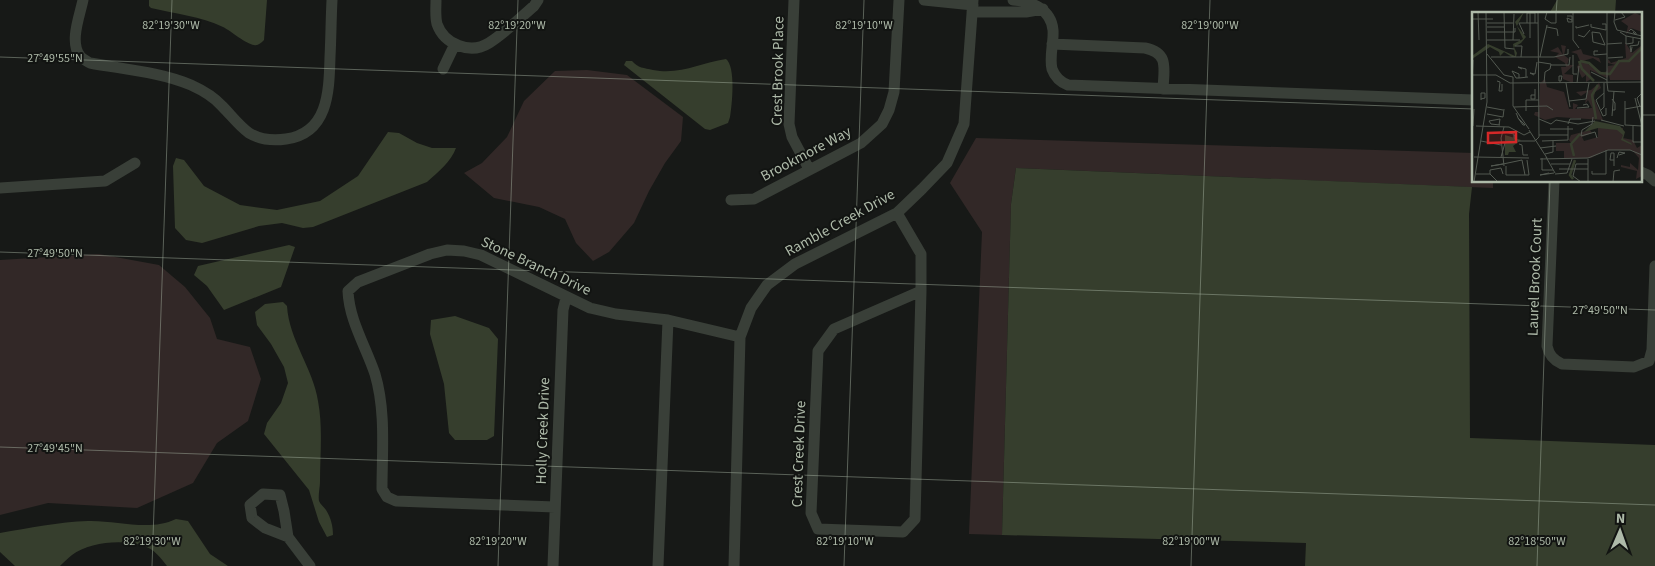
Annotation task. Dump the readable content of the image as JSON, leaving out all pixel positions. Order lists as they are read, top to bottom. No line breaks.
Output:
{"streets":{"street":["Crest Brook Place","Brookmore Way","Ramble Creek Drive","Stone Branch Drive","Laurel Brook Court","Holly Creek Drive","Crest Creek Drive"]},"crossings":[["Crest Brook Place","Brookmore Way"],["Ramble Creek Drive","Stone Branch Drive"],["Ramble Creek Drive","Crest Creek Drive"],["Stone Branch Drive","Holly Creek Drive"]],"north":"top","coordinates":["82°19'30\"W","82°19'20\"W","82°19'10\"W","82°19'00\"W","27°49'55\"N","27°49'50\"N","27°49'45\"N","82°18'50\"W"]}
